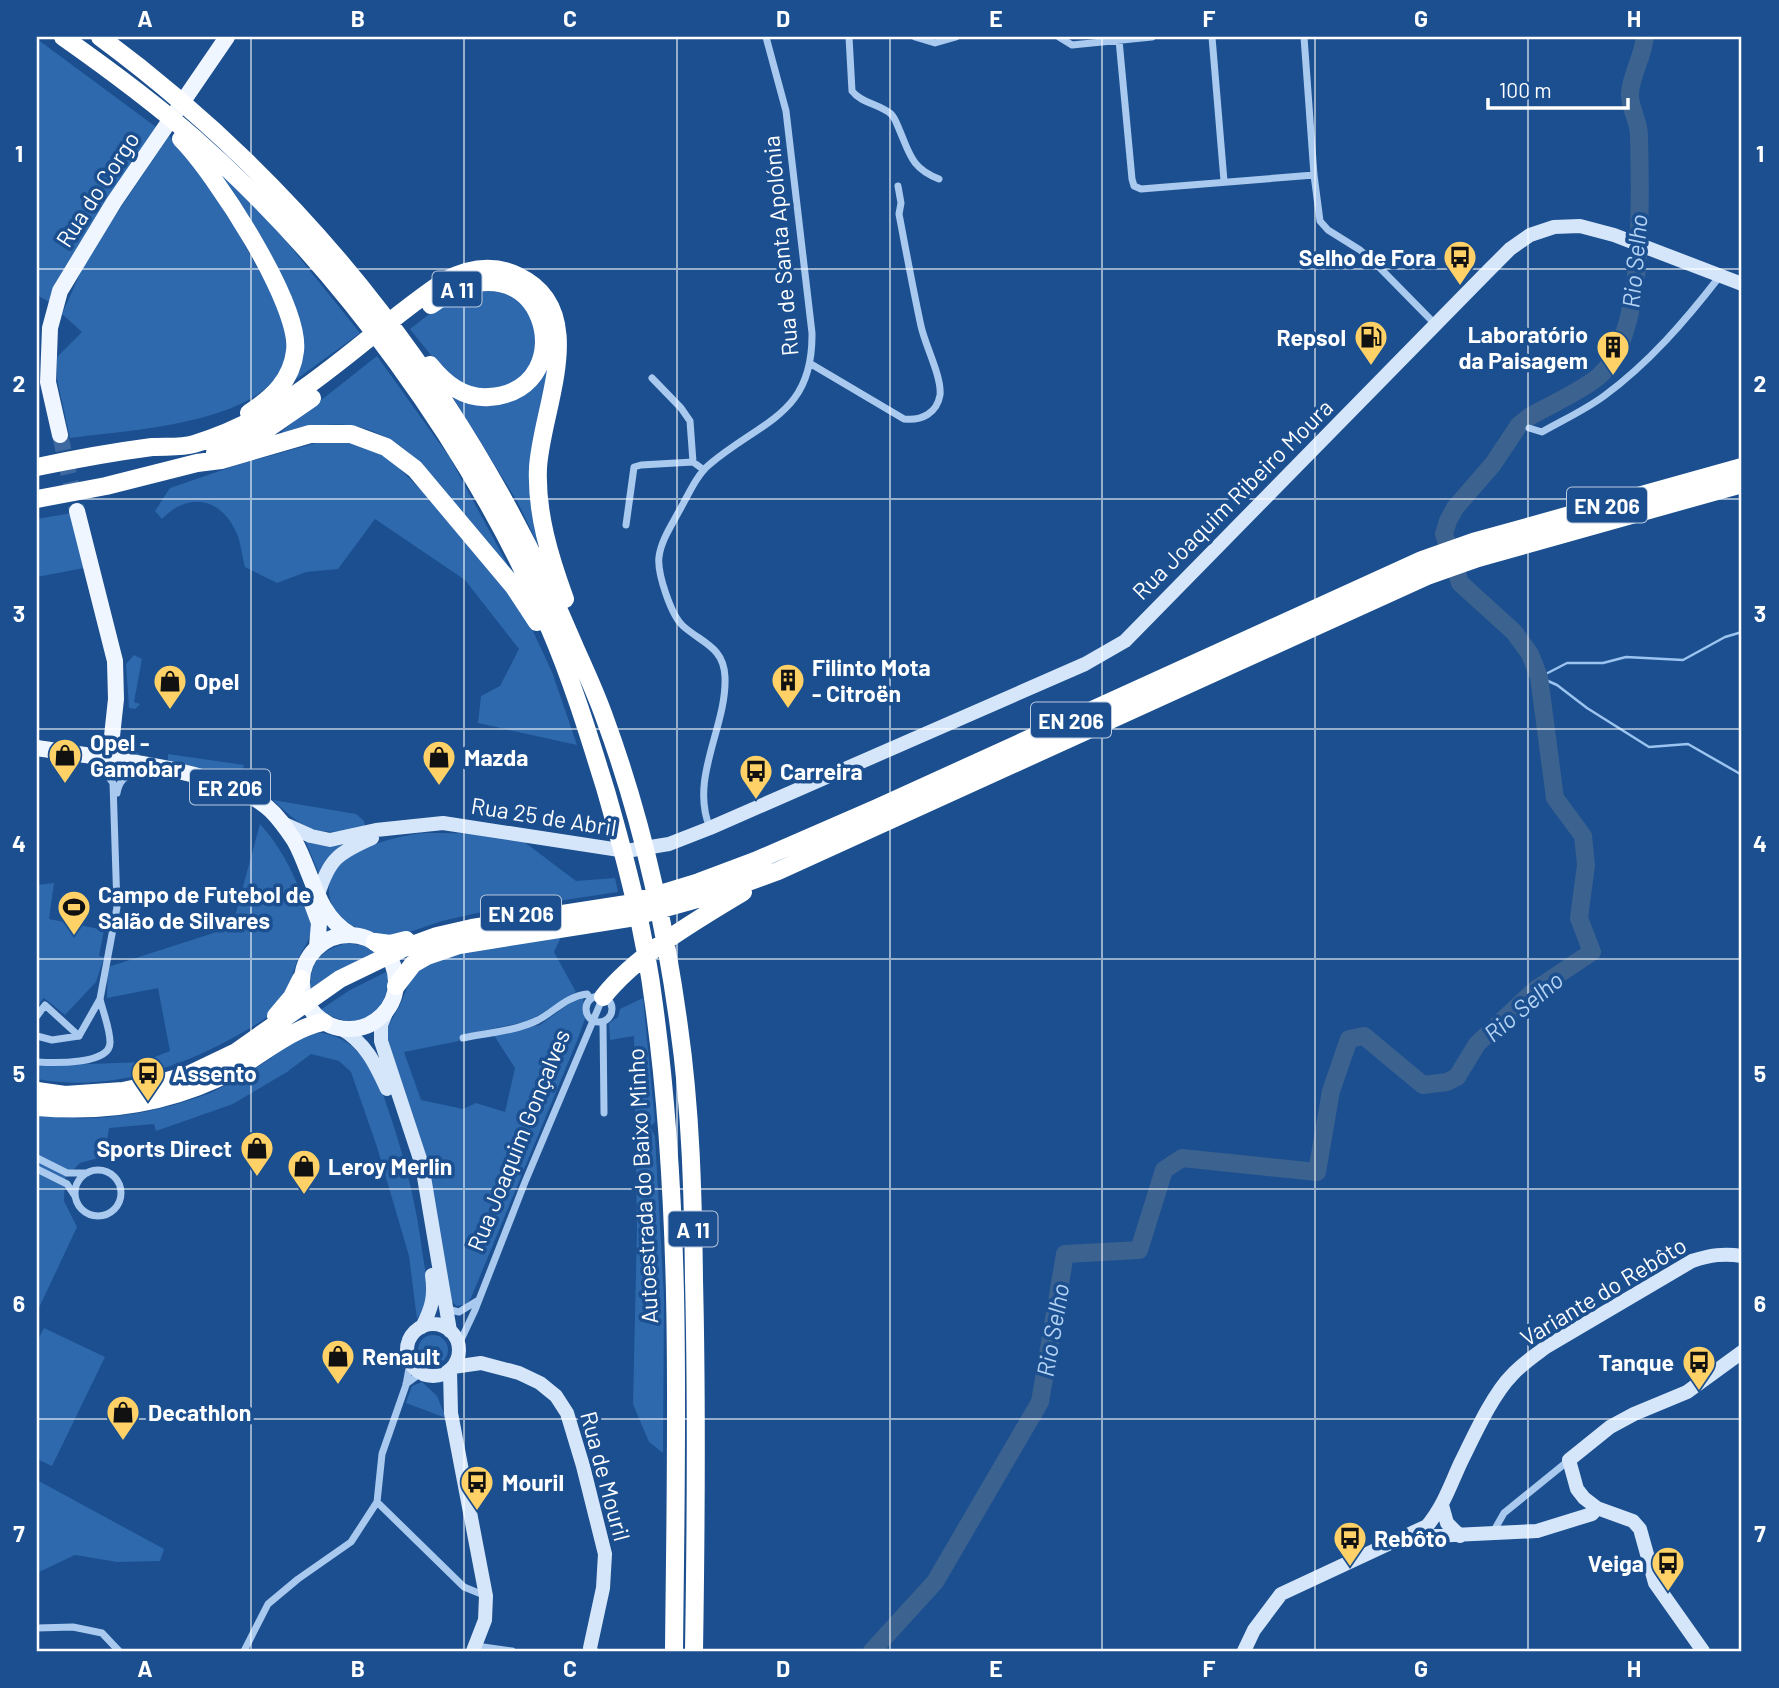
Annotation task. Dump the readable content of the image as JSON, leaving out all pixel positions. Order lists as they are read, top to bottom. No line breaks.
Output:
{"streets":{"highway":["A 11","EN 206","Autoestrada do Baixo Minho"],"main road":["Rua do Corgo","Rua Joaquim Ribeiro Moura","ER 206","Rua 25 de Abril","Variante do Rebôto","Rua de Mouril"],"street":["Rua de Santa Apolónia","Rua Joaquim Gonçalves"]},"crossings":[["Rua de Santa Apolónia","Rua Joaquim Ribeiro Moura"],["Rua de Santa Apolónia","Rua 25 de Abril"],["A 11","Autoestrada do Baixo Minho"],["Rua Joaquim Ribeiro Moura","Rua 25 de Abril"],["EN 206","Rua 25 de Abril"],["Rua Joaquim Gonçalves","Rua de Mouril"]],"water":["Rio Selho"],"places":{"bus stop":["Selho de Fora","Carreira","Assento","Tanque","Mouril","Rebôto","Veiga"],"fuel station":["Repsol"],"building":["Laboratório da Paisagem","Filinto Mota - Citroën"],"shop":["Opel","Opel - Gamobar","Mazda","Sports Direct","Leroy Merlin","Renault","Decathlon"],"sports":["Campo de Futebol de Salão de Silvares"]},"scale_bar":"100 m","grid":{"columns":["A","B","C","D","E","F","G","H"],"rows":["1","2","3","4","5","6","7"]}}
